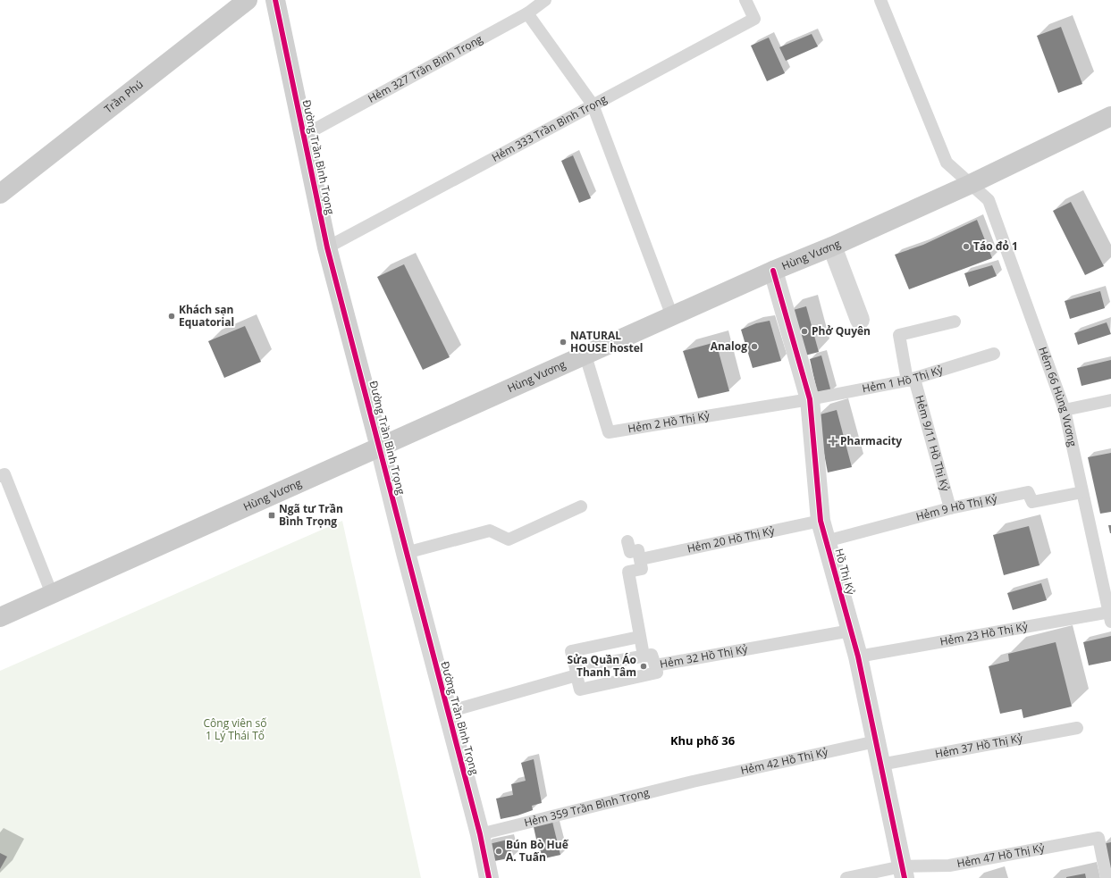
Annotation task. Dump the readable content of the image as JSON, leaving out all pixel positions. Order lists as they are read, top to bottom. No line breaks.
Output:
{"streets":{"main road":["Trần Phú","Hùng Vương"],"street":["Đường Trần Bình Trọng","Hồ Thị Kỷ"],"lane":["Hẻm 327 Trần Bình Trọng","Hẻm 333 Trần Bình Trọng","Hẻm 1 Hồ Thị Kỷ","Hẻm 66 Hùng Vương","Hẻm 2 Hồ Thị Kỷ","Hẻm 9/11 Hồ Thị Kỷ","Hẻm 9 Hồ Thị Kỷ","Hẻm 20 Hồ Thị Kỷ","Hẻm 23 Hồ Thị Kỷ","Hẻm 32 Hồ Thị Kỷ","Hẻm 37 Hồ Thị Kỷ","Hẻm 42 Hồ Thị Kỷ","Hẻm 359 Trần Bình Trọng","Hẻm 47 Hồ Thị Kỷ"]},"crossings":[["Hẻm 327 Trần Bình Trọng","Đường Trần Bình Trọng"],["Hẻm 333 Trần Bình Trọng","Đường Trần Bình Trọng"],["Đường Trần Bình Trọng","Hùng Vương"],["Đường Trần Bình Trọng","Hẻm 359 Trần Bình Trọng"],["Hùng Vương","Hẻm 66 Hùng Vương"],["Hùng Vương","Hẻm 2 Hồ Thị Kỷ"],["Hùng Vương","Hồ Thị Kỷ"],["Hẻm 1 Hồ Thị Kỷ","Hẻm 2 Hồ Thị Kỷ"],["Hẻm 1 Hồ Thị Kỷ","Hẻm 9/11 Hồ Thị Kỷ"],["Hẻm 1 Hồ Thị Kỷ","Hồ Thị Kỷ"],["Hẻm 66 Hùng Vương","Hẻm 9 Hồ Thị Kỷ"],["Hẻm 66 Hùng Vương","Hẻm 23 Hồ Thị Kỷ"],["Hẻm 2 Hồ Thị Kỷ","Hồ Thị Kỷ"],["Hẻm 9/11 Hồ Thị Kỷ","Hẻm 9 Hồ Thị Kỷ"],["Hẻm 9 Hồ Thị Kỷ","Hồ Thị Kỷ"],["Hẻm 20 Hồ Thị Kỷ","Hồ Thị Kỷ"],["Hồ Thị Kỷ","Hẻm 23 Hồ Thị Kỷ"],["Hồ Thị Kỷ","Hẻm 32 Hồ Thị Kỷ"],["Hồ Thị Kỷ","Hẻm 37 Hồ Thị Kỷ"],["Hồ Thị Kỷ","Hẻm 42 Hồ Thị Kỷ"],["Hồ Thị Kỷ","Hẻm 47 Hồ Thị Kỷ"],["Hẻm 42 Hồ Thị Kỷ","Hẻm 359 Trần Bình Trọng"]],"districts":["Khu phố 36"],"parks":["Công viên số 1 Lý Thái Tổ"],"places":{"other":["Táo đỏ 1","Khách sạn Equatorial","Phở Quyên","NATURAL HOUSE hostel","Analog","Sửa Quần Áo Thanh Tâm","Bún Bò Huế A. Tuấn"],"health":["Pharmacity"],"transit":["Ngã tư Trần Bình Trọng"]}}
